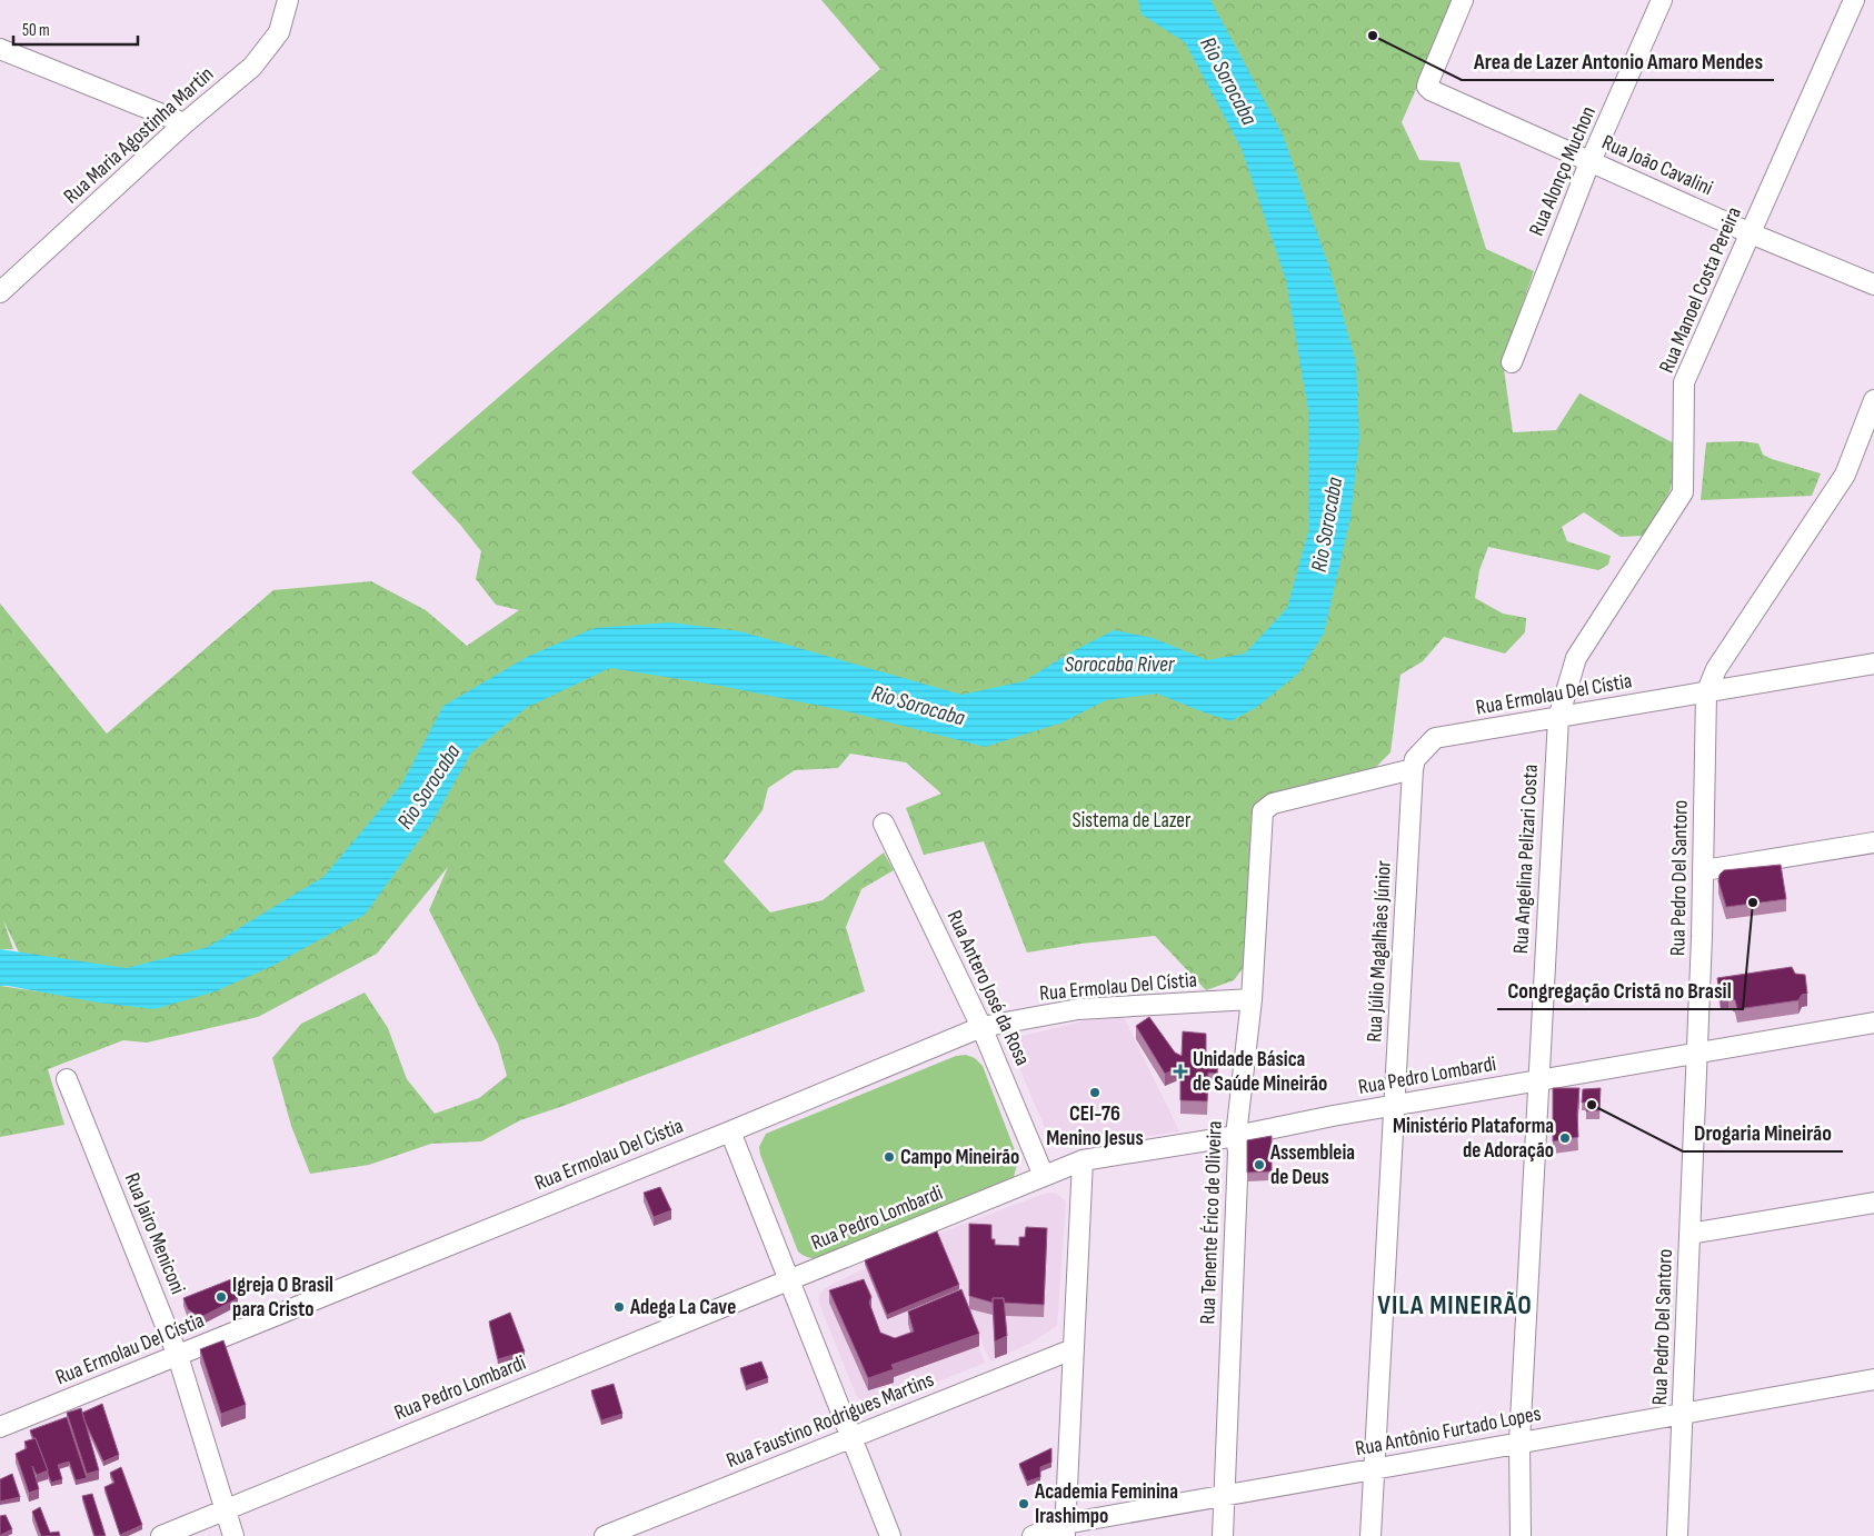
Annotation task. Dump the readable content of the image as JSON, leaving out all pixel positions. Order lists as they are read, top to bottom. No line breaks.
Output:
{"streets":{"street":["Rua Maria Agostinha Martin","Rua João Cavalini","Rua Alonço Muchon","Rua Manoel Costa Pereira","Rua Ermolau Del Cístia","Rua Angelina Pelizari Costa","Rua Pedro Del Santoro","Rua Júlio Magalhães Júnior","Rua Antero José da Rosa","Rua Pedro Lombardi","Rua Tenente Érico de Oliveira","Rua Jairo Meniconi","Rua Faustino Rodrigues Martins","Rua Antônio Furtado Lopes"]},"crossings":[["Rua João Cavalini","Rua Alonço Muchon"],["Rua João Cavalini","Rua Manoel Costa Pereira"],["Rua Manoel Costa Pereira","Rua Ermolau Del Cístia"],["Rua Manoel Costa Pereira","Rua Angelina Pelizari Costa"],["Rua Ermolau Del Cístia","Rua Angelina Pelizari Costa"],["Rua Ermolau Del Cístia","Rua Pedro Del Santoro"],["Rua Ermolau Del Cístia","Rua Júlio Magalhães Júnior"],["Rua Ermolau Del Cístia","Rua Antero José da Rosa"],["Rua Ermolau Del Cístia","Rua Tenente Érico de Oliveira"],["Rua Ermolau Del Cístia","Rua Jairo Meniconi"],["Rua Angelina Pelizari Costa","Rua Pedro Lombardi"],["Rua Angelina Pelizari Costa","Rua Antônio Furtado Lopes"],["Rua Pedro Del Santoro","Rua Pedro Lombardi"],["Rua Pedro Del Santoro","Rua Antônio Furtado Lopes"],["Rua Júlio Magalhães Júnior","Rua Pedro Lombardi"],["Rua Júlio Magalhães Júnior","Rua Tenente Érico de Oliveira"],["Rua Júlio Magalhães Júnior","Rua Antônio Furtado Lopes"],["Rua Antero José da Rosa","Rua Pedro Lombardi"],["Rua Pedro Lombardi","Rua Tenente Érico de Oliveira"],["Rua Pedro Lombardi","Rua Jairo Meniconi"],["Rua Tenente Érico de Oliveira","Rua Antônio Furtado Lopes"]],"districts":["VILA MINEIRÃO"],"water":["Rio Sorocaba","Sorocaba River"],"parks":["Sistema de Lazer"],"places":{"other":["Area de Lazer Antonio Amaro Mendes","Congregação Cristã no Brasil","CEI-76 Menino Jesus","Drogaria Mineirão","Ministério Plataforma de Adoração","Campo Mineirão","Assembleia de Deus","Igreja O Brasil para Cristo","Adega La Cave","Academia Feminina Irashimpo"],"health":["Unidade Básica de Saúde Mineirão"]},"scale_bar":"50 m"}
